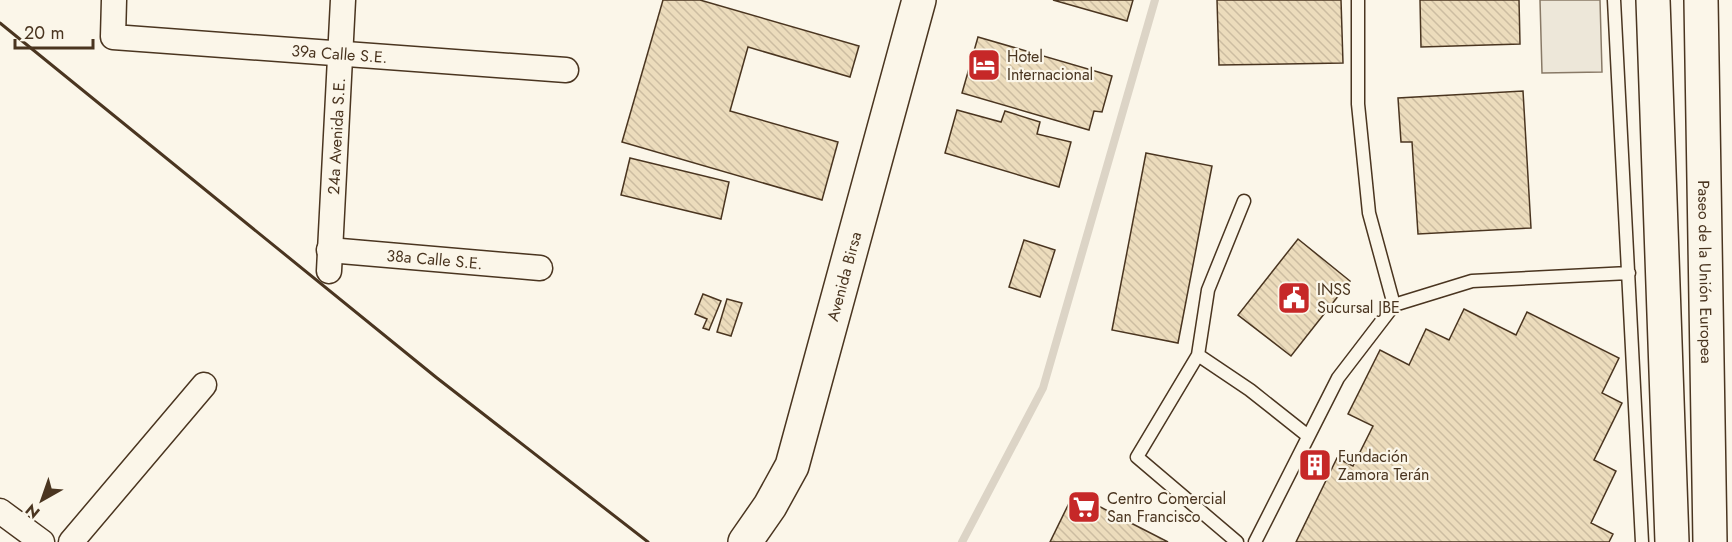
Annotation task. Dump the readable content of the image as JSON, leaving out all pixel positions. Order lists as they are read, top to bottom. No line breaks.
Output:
{"streets":{"main road":["Paseo de la Unión Europea","Avenida Birsa"],"street":["39a Calle S.E.","24a Avenida S.E.","38a Calle S.E."]},"crossings":[["39a Calle S.E.","24a Avenida S.E."],["24a Avenida S.E.","38a Calle S.E."]],"places":{"hotel":["Hotel Internacional"],"public building":["INSS Sucursal JBE"],"building":["Fundación Zamora Terán"],"supermarket":["Centro Comercial San Francisco"]},"scale_bar":"20 m","north":"bottom left"}
